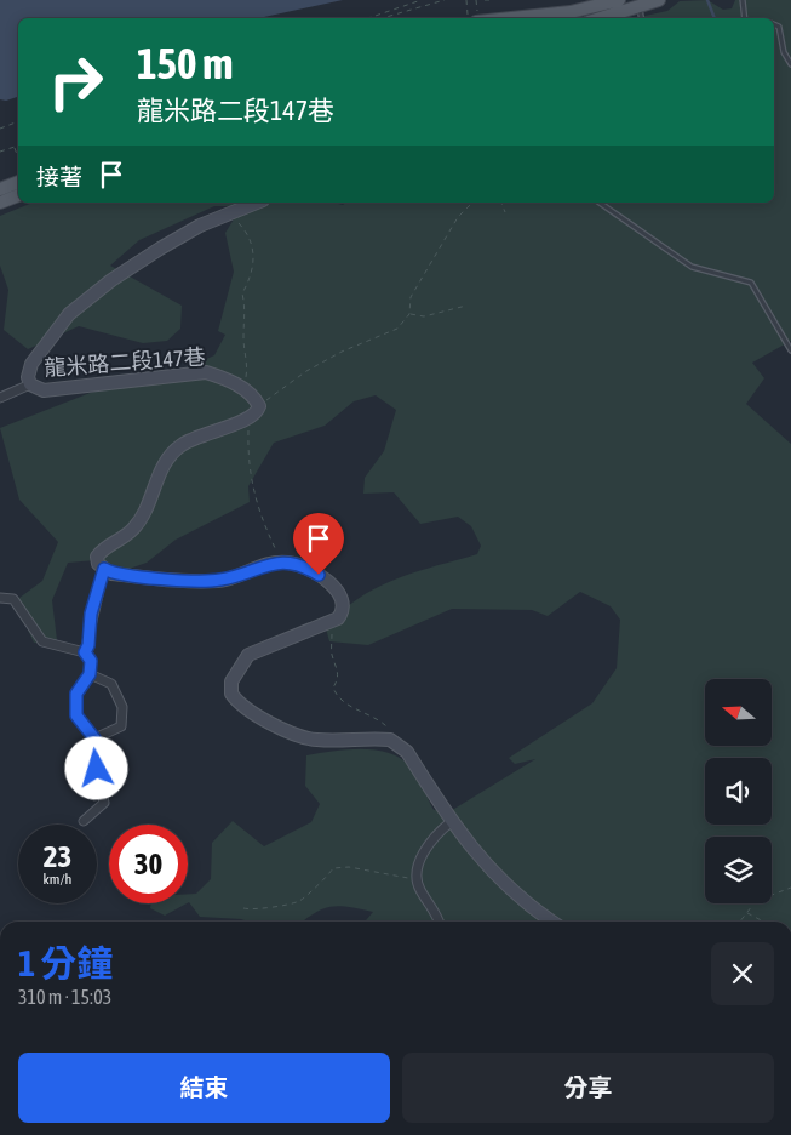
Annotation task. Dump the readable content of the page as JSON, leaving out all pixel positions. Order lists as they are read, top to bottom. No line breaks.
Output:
{"streets":{"street":["龍米路二段147巷"]},"north":"left","page":{"turn":["150 m","龍米路二段147巷"],"then":"接著","speed":"23 km/h","limit":"30","heading":["1 分鐘","310 m · 15:03"],"buttons":["結束","分享"]}}
